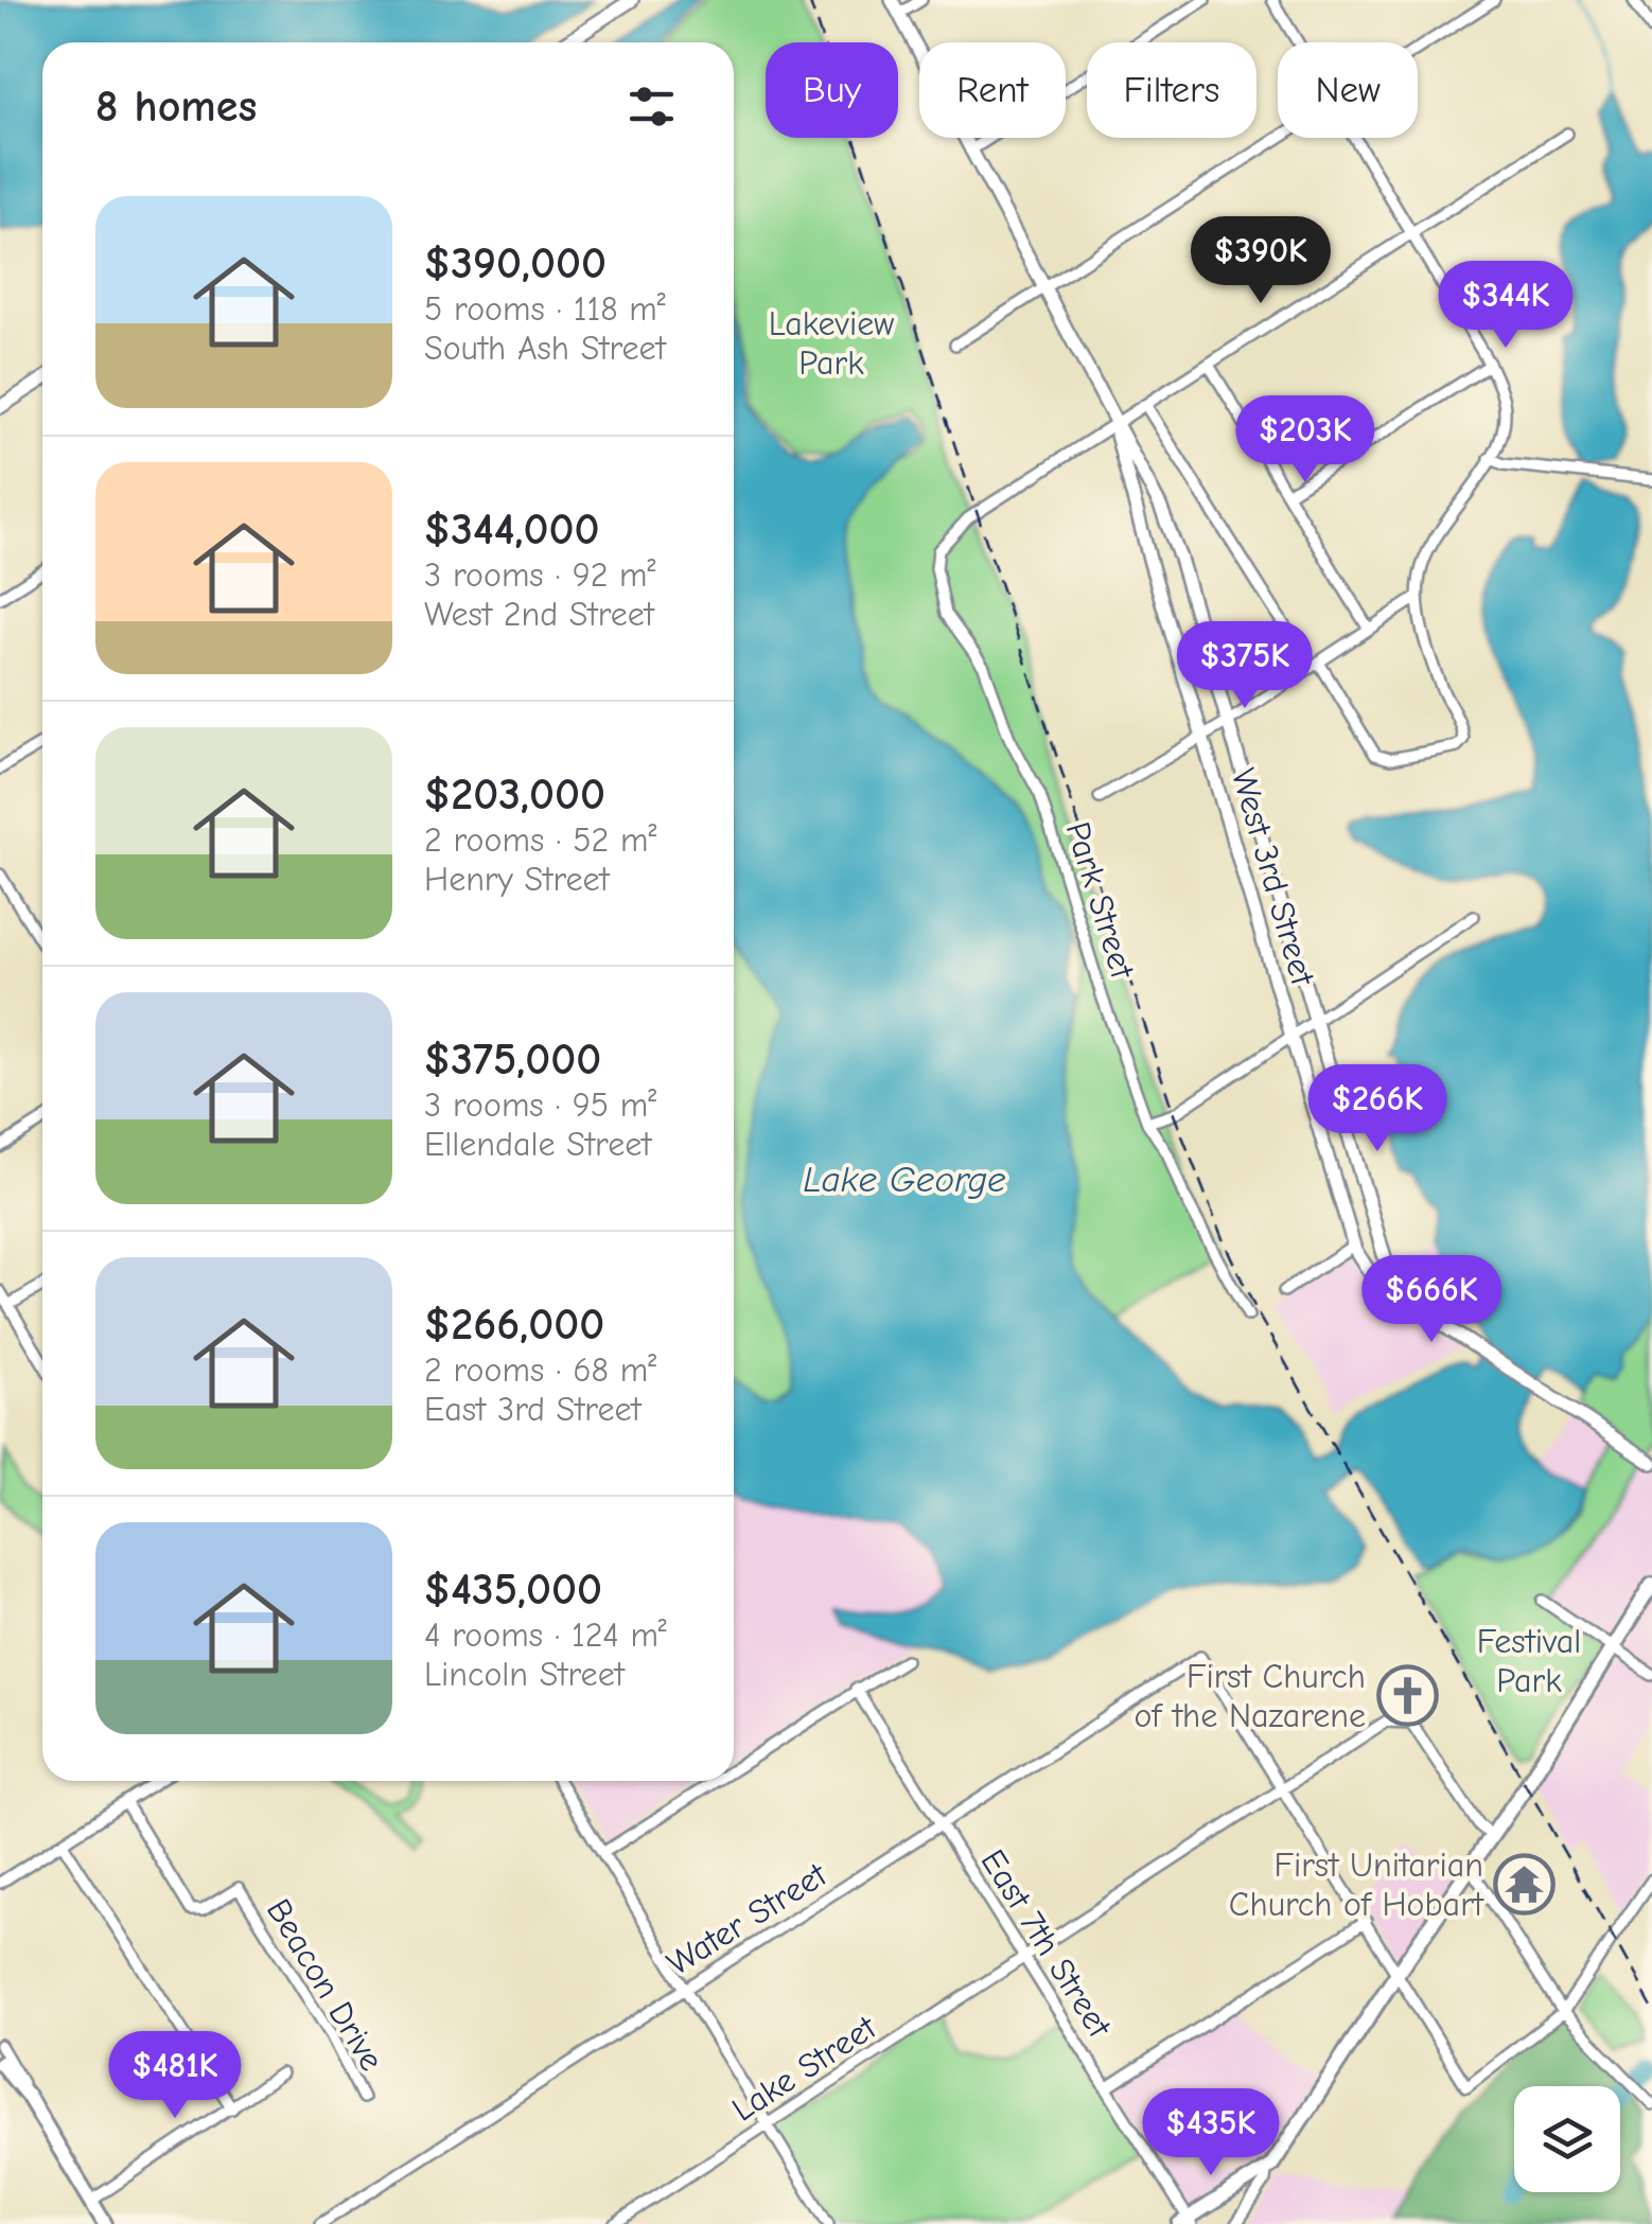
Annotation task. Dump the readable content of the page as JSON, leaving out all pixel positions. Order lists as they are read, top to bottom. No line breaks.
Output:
{"streets":{"street":["West 3rd Street","Park Street","Water Street","East 7th Street","Beacon Drive","Lake Street"]},"crossings":[["West 3rd Street","Park Street"],["Water Street","East 7th Street"],["Water Street","Lake Street"],["East 7th Street","Lake Street"]],"water":["Lake George"],"parks":["Lakeview Park","Festival Park"],"places":{"church":["First Church of the Nazarene"],"temple":["First Unitarian Church of Hobart"]},"page":{"chip":["Buy","Rent","Filters","New"],"heading":"8 homes","list":[{"name":"$390,000","note":"5 rooms · 118 m² · South Ash Street"},{"name":"$344,000","note":"3 rooms · 92 m² · West 2nd Street"},{"name":"$203,000","note":"2 rooms · 52 m² · Henry Street"},{"name":"$375,000","note":"3 rooms · 95 m² · Ellendale Street"},{"name":"$266,000","note":"2 rooms · 68 m² · East 3rd Street"},{"name":"$435,000","note":"4 rooms · 124 m² · Lincoln Street"}],"price":["$390K","$344K","$203K","$375K","$266K","$666K","$481K","$435K"]}}
